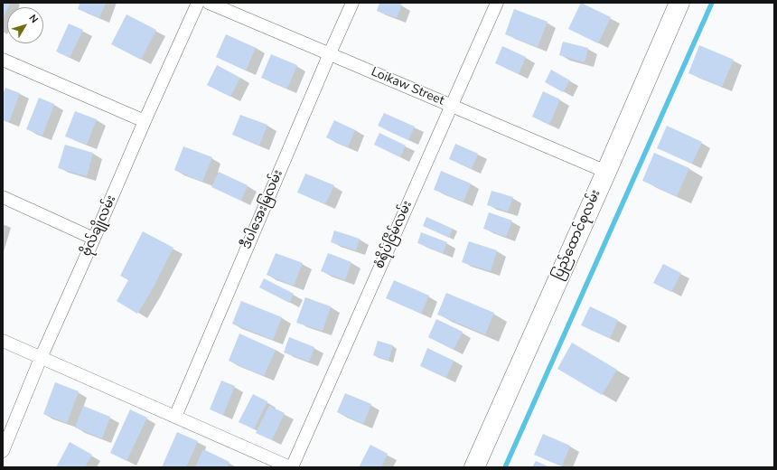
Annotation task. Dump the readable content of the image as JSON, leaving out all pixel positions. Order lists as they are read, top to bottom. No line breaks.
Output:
{"streets":{"main road":["ပြည်ထောင်စုလမ်း"],"street":["Loikaw Street","ဒီပါအေးမြလမ်း","ဗိုလ်ချိုလမ်း","စံရိပ်ငြိမ်လမ်း"]},"crossings":[["Loikaw Street","ဒီပါအေးမြလမ်း"],["Loikaw Street","စံရိပ်ငြိမ်လမ်း"],["Loikaw Street","ပြည်ထောင်စုလမ်း"]],"north":"top right"}
